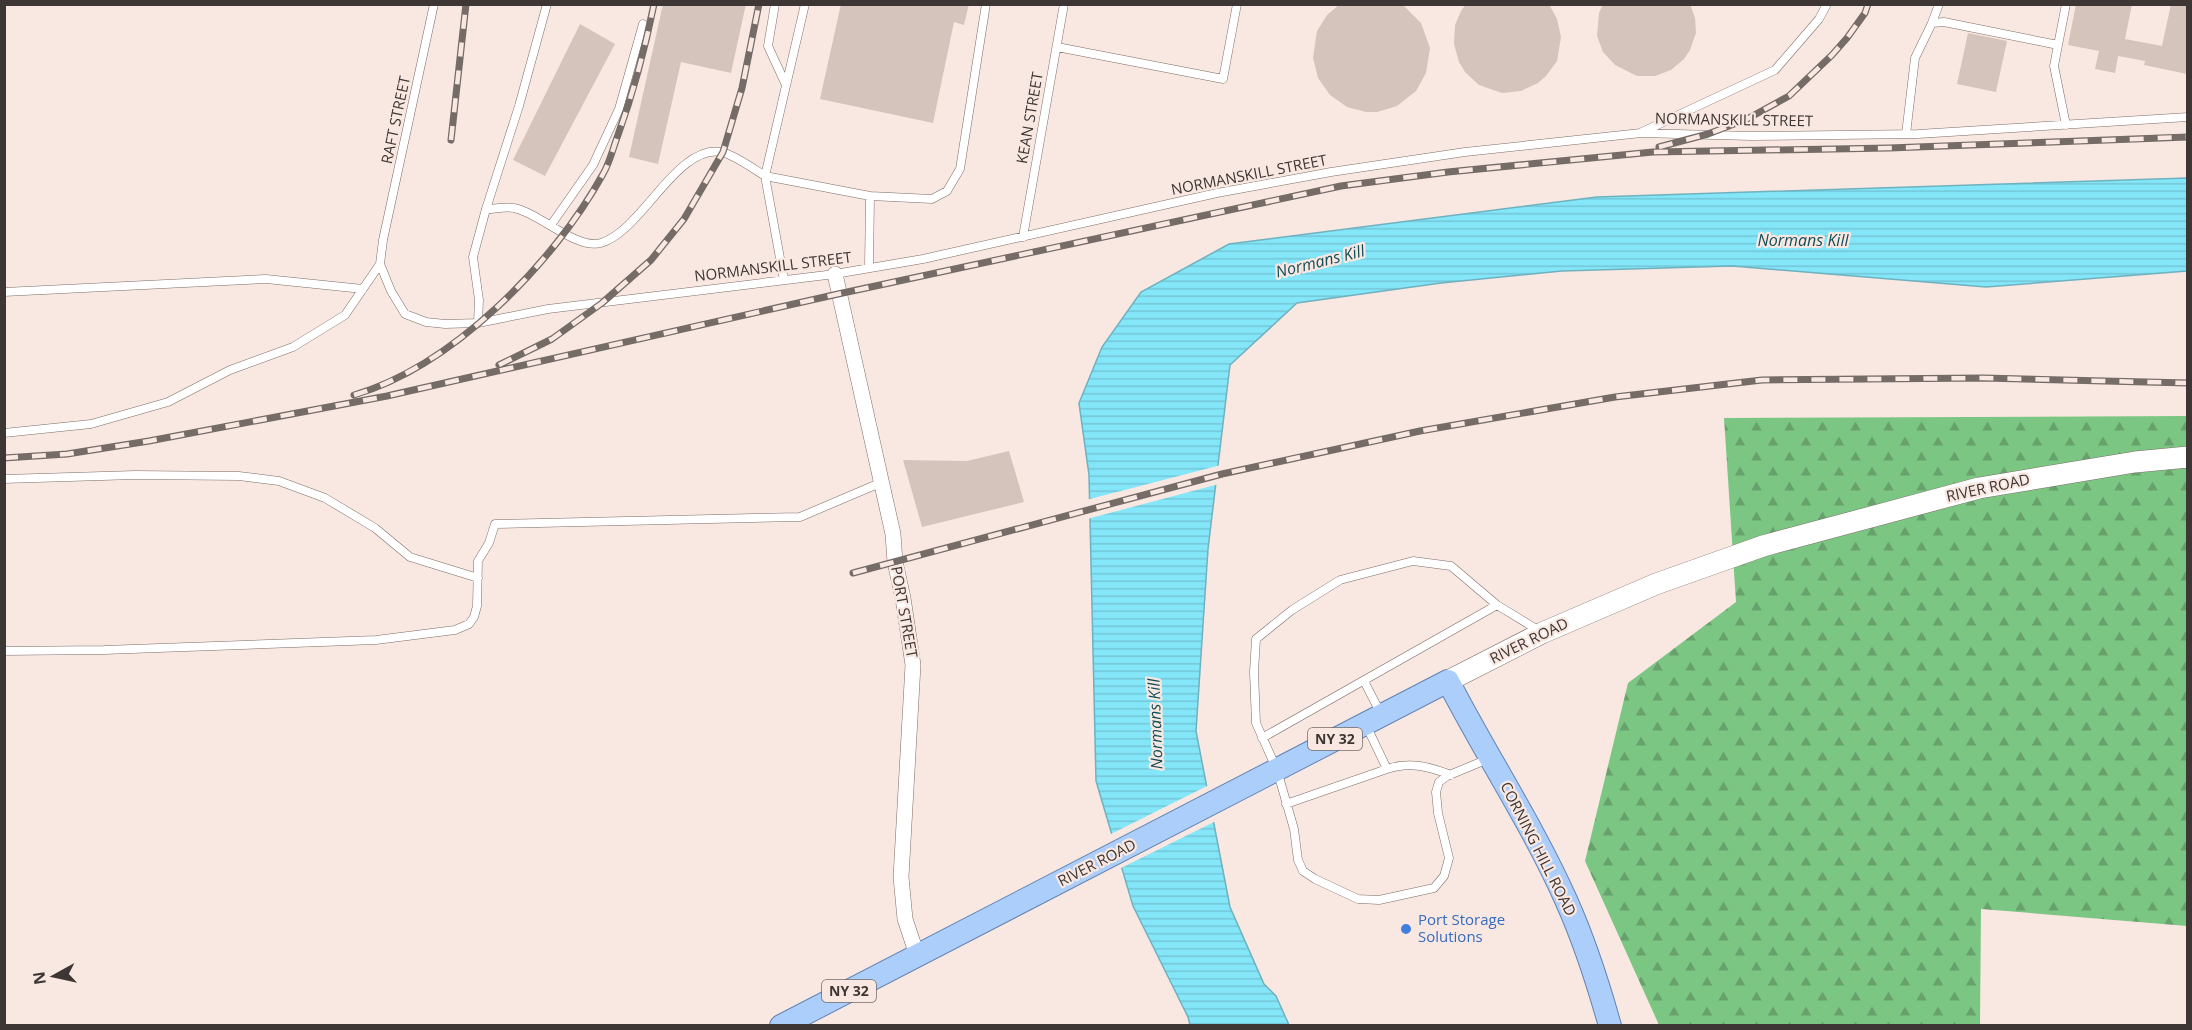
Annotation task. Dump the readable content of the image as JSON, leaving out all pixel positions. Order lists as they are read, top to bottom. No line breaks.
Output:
{"streets":{"main road":["RIVER ROAD","NY 32","CORNING HILL ROAD"],"street":["PORT STREET"],"lane":["KEAN STREET","RAFT STREET","NORMANSKILL STREET"]},"crossings":[["KEAN STREET","NORMANSKILL STREET"],["RAFT STREET","NORMANSKILL STREET"],["NORMANSKILL STREET","PORT STREET"],["RIVER ROAD","PORT STREET"],["RIVER ROAD","NY 32"],["RIVER ROAD","CORNING HILL ROAD"],["PORT STREET","NY 32"]],"water":["Normans Kill"],"places":["Port Storage Solutions"],"north":"left"}
